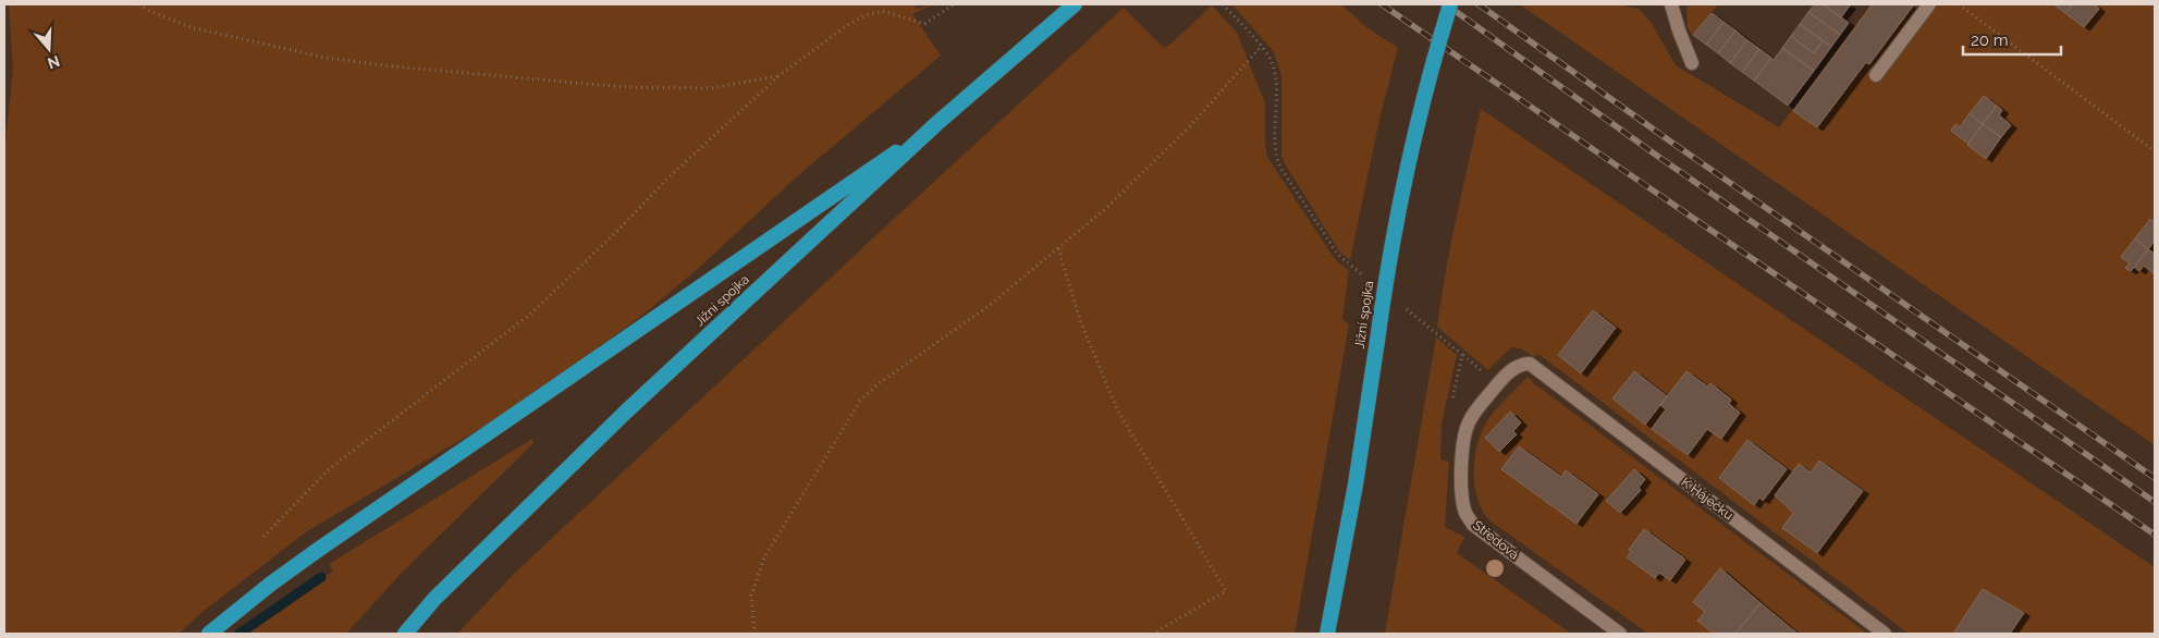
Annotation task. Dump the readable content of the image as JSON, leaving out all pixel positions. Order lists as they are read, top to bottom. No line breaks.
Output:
{"streets":{"highway":["Jižní spojka"],"street":["K Háječku","Středová"]},"crossings":[["K Háječku","Středová"]],"scale_bar":"20 m","north":"bottom"}
